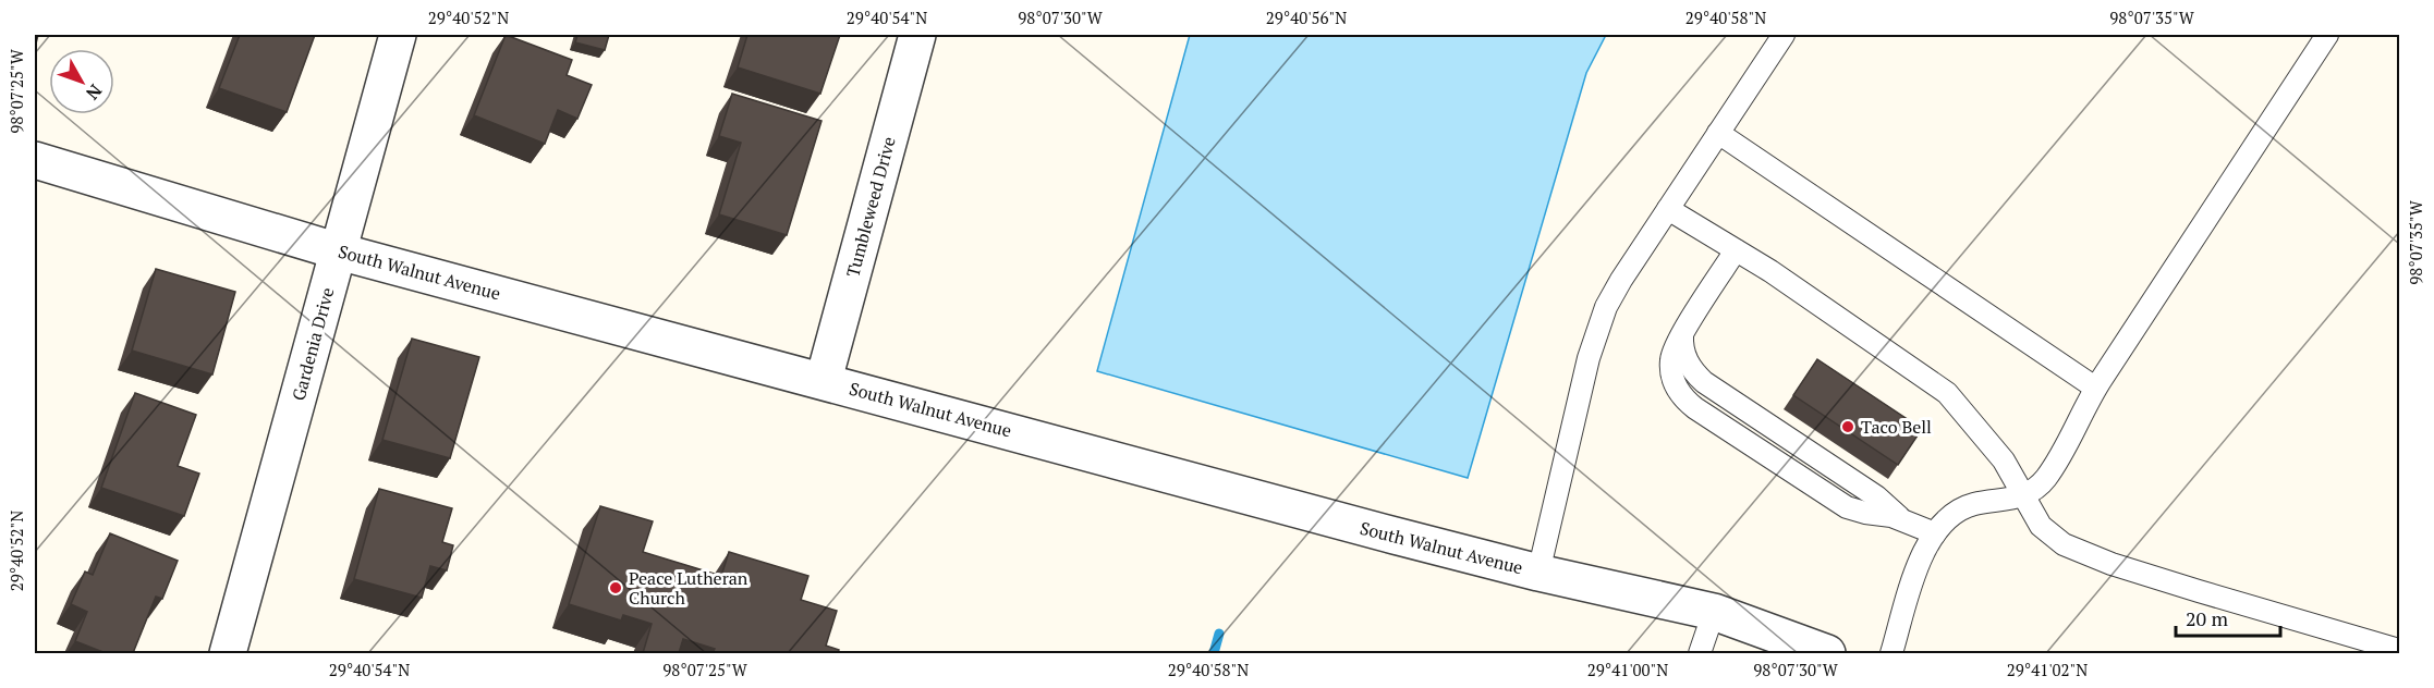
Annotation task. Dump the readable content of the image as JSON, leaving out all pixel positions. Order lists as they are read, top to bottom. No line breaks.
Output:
{"streets":{"street":["Tumbleweed Drive","South Walnut Avenue","Gardenia Drive"]},"crossings":[["Tumbleweed Drive","South Walnut Avenue"],["South Walnut Avenue","Gardenia Drive"]],"places":["Taco Bell","Peace Lutheran Church"],"scale_bar":"20 m","north":"bottom right","coordinates":["29°40'52\"N","29°40'54\"N","98°07'30\"W","29°40'56\"N","29°40'58\"N","98°07'35\"W","98°07'25\"W","29°41'00\"N","29°41'02\"N"]}
